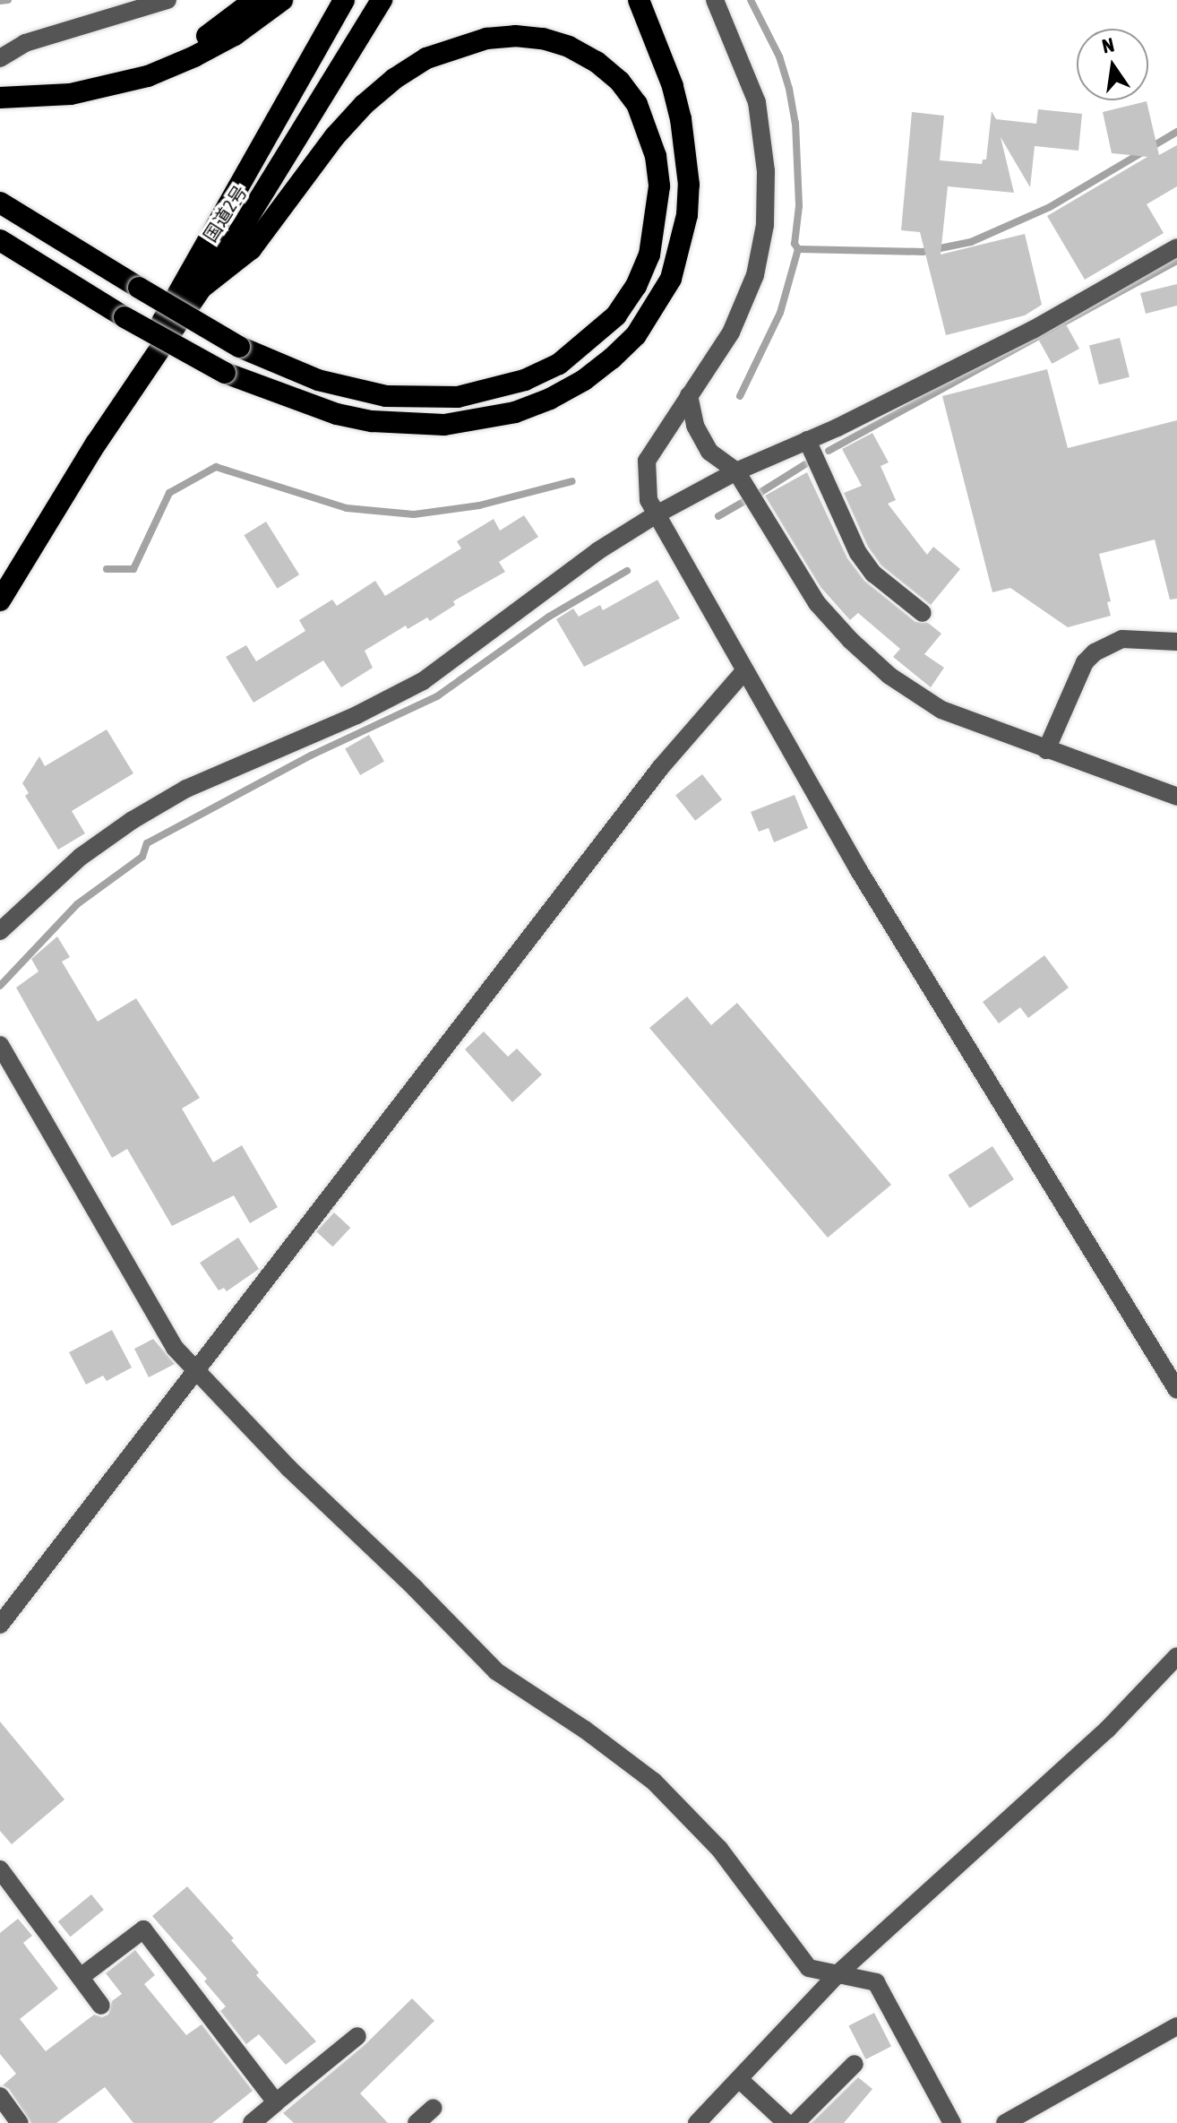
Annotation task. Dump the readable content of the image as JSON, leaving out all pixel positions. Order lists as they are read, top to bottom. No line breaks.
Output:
{"streets":{"highway":["国道2号"]},"north":"top"}
